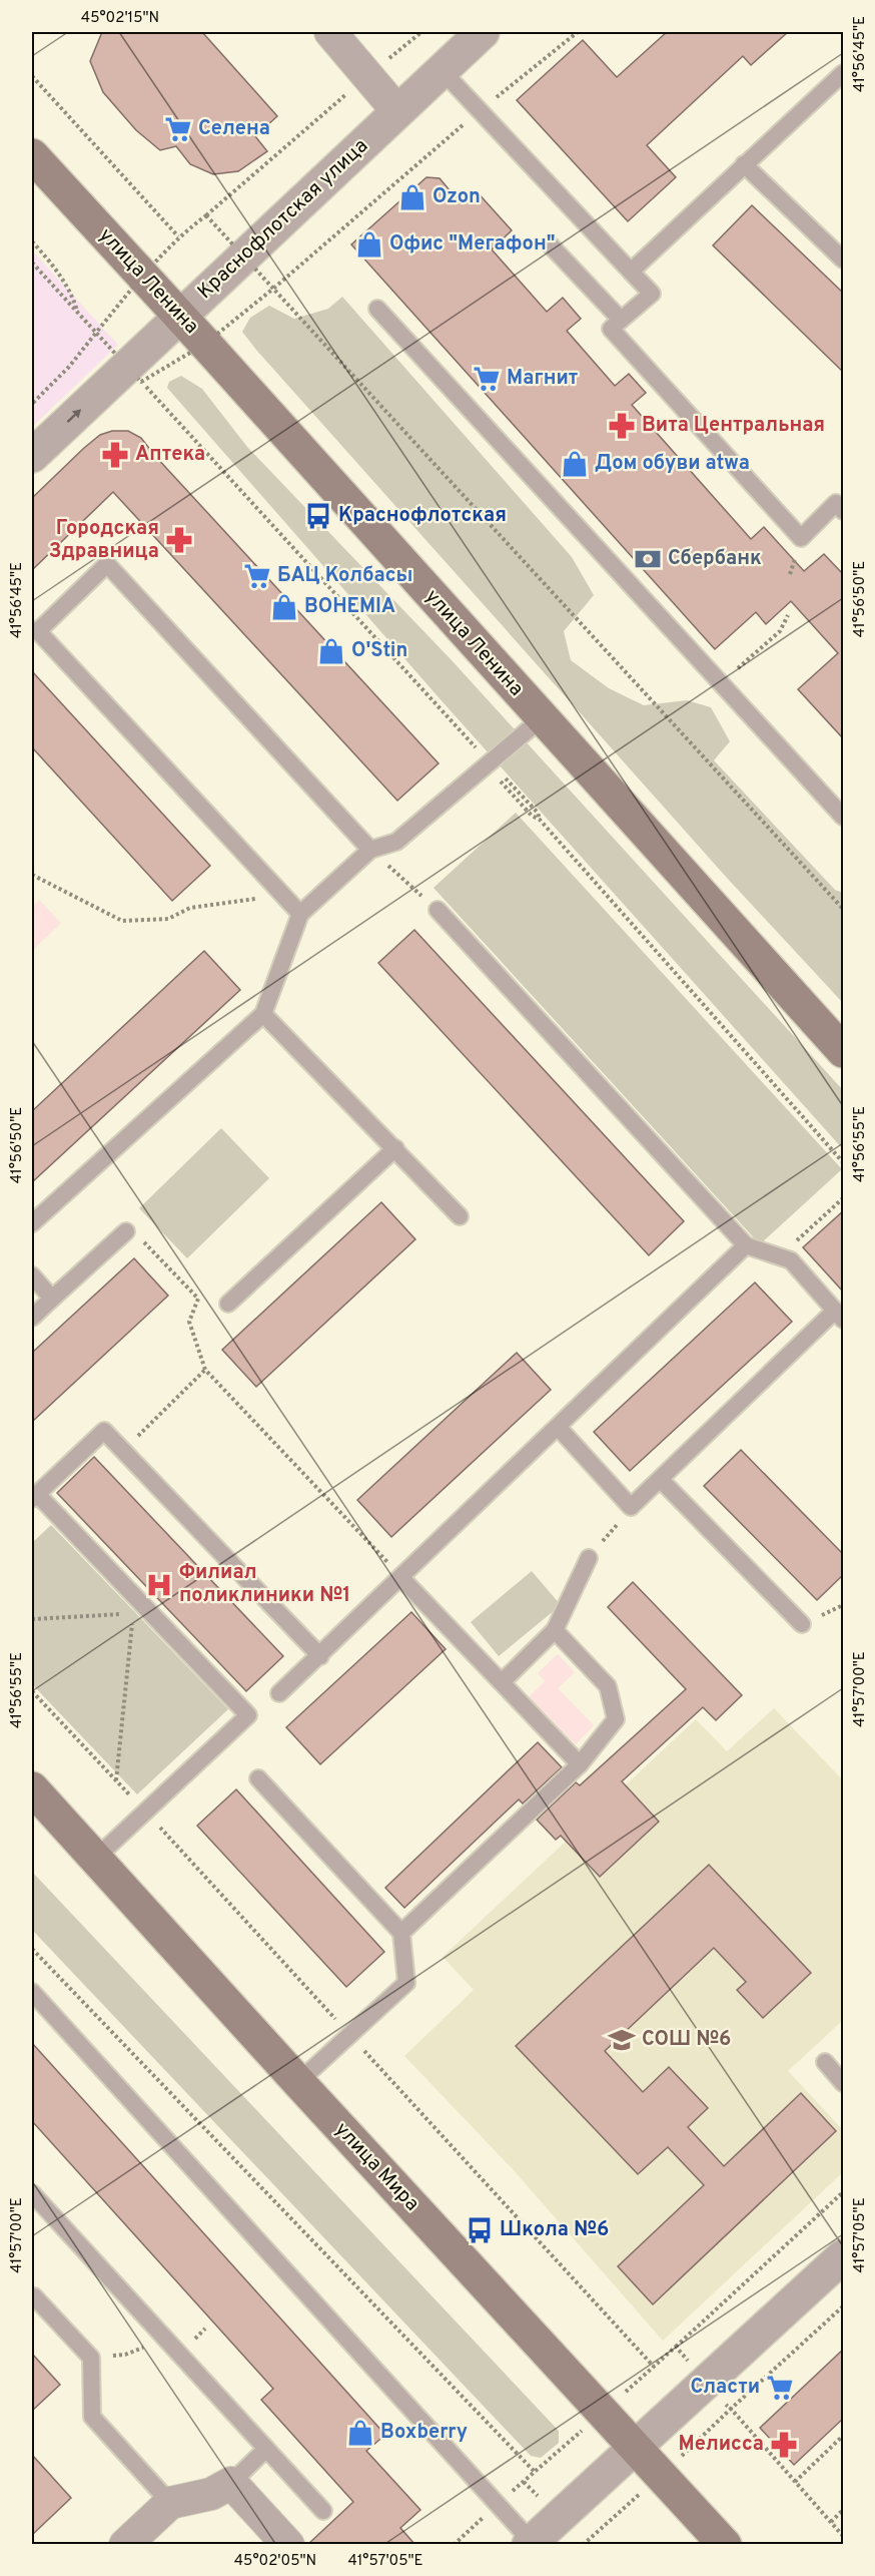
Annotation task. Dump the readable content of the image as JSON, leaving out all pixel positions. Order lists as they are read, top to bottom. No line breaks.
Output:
{"streets":{"main road":["улица Ленина","улица Мира"],"street":["Краснофлотская улица"]},"crossings":[["Краснофлотская улица","улица Ленина"]],"places":{"supermarket":["Селена","Магнит","БАЦ Колбасы","Сласти"],"shop":["Ozon","Офис \"Мегафон\"","Дом обуви atwa","BOHEMIA","O'Stin","Boxberry"],"pharmacy":["Вита Центральная","Аптека","Городская Здравница","Мелисса"],"bus stop":["Краснофлотская","Школа №6"],"bank":["Сбербанк"],"hospital":["Филиал поликлиники №1"],"school or university":["СОШ №6"]},"coordinates":["45°02'15\"N","41°56'45\"E","41°56'50\"E","41°56'55\"E","41°57'00\"E","41°57'05\"E","45°02'05\"N"]}
